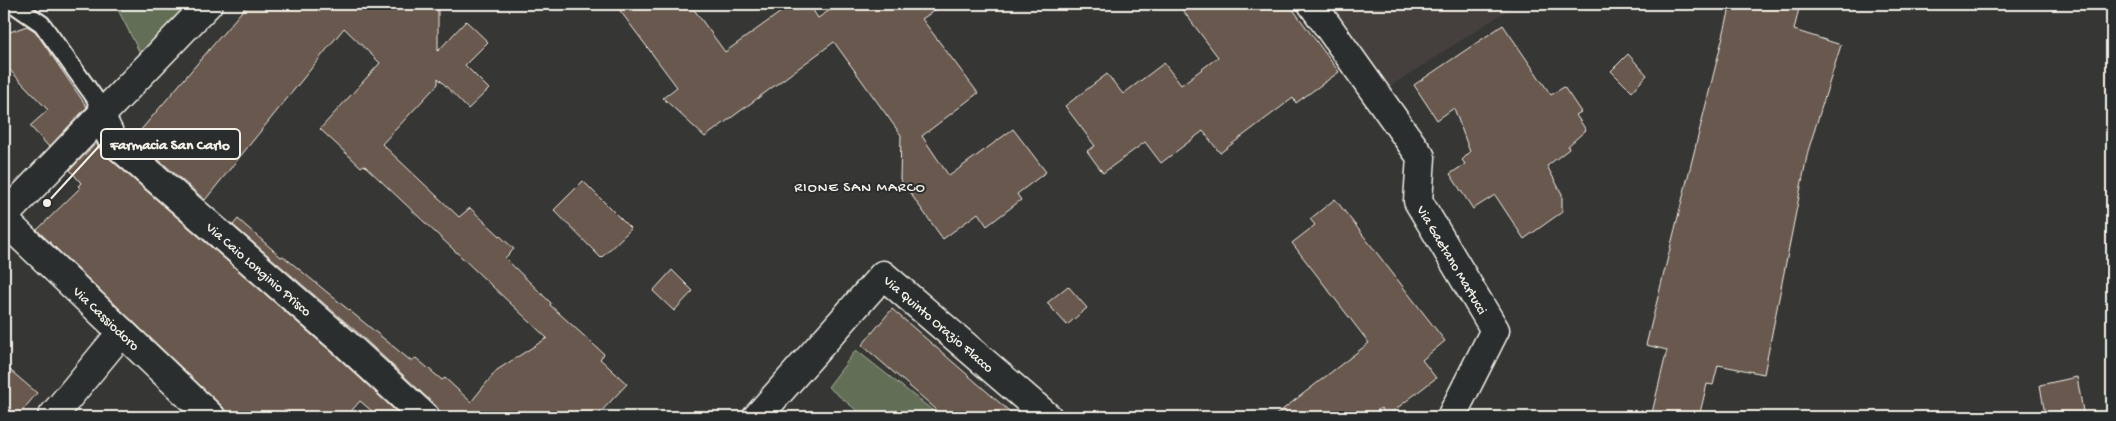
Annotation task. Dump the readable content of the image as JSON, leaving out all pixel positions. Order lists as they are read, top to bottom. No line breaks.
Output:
{"streets":{"street":["Via Gaetano Martucci","Via Caio Longinio Prisco","Via Cassiodoro","Via Quinto Orazio Flacco"]},"districts":["RIONE SAN MARCO"],"places":["Farmacia San Carlo"]}
